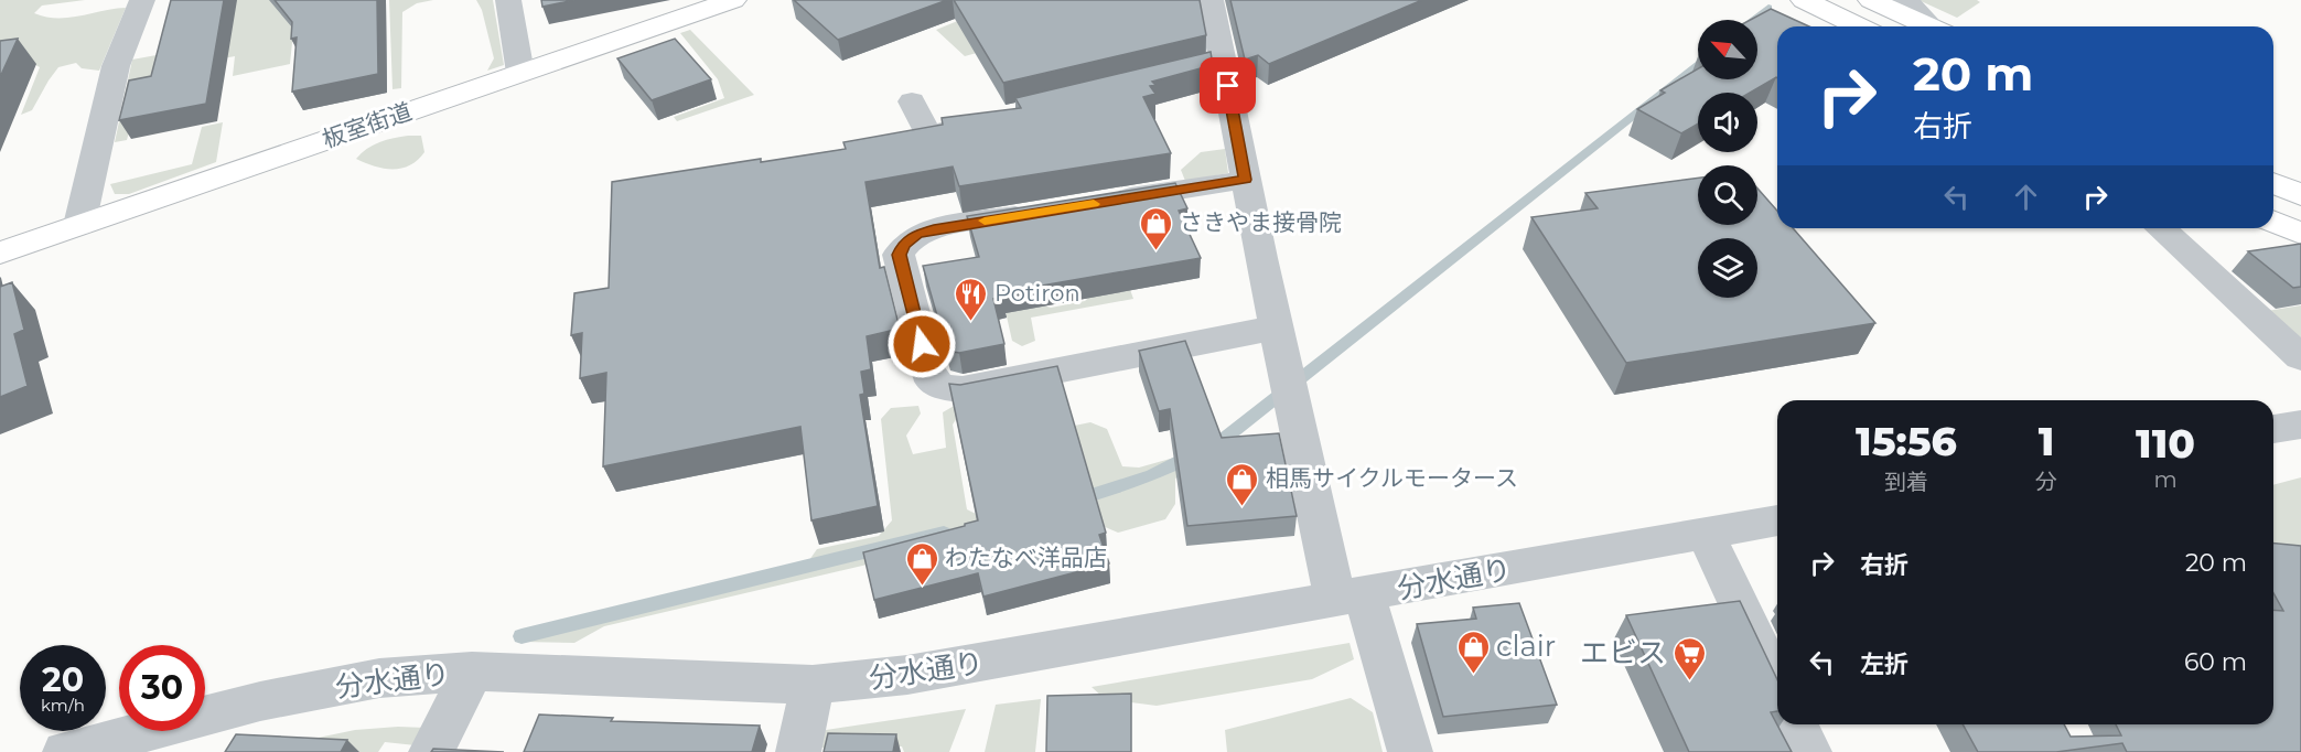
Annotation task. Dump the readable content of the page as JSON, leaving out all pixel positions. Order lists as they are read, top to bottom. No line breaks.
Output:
{"streets":{"main road":["板室街道"],"street":["分水通り"]},"places":{"shop":["さきやま接骨院","相馬サイクルモータース","わたなべ洋品店","clair"],"restaurant":["Potiron"],"supermarket":["エビス"]},"north":"top left","page":{"turn":["20 m","右折"],"eta":["15:56","到着","1","分","110","m"],"list":[{"name":"右折","value":"20 m"},{"name":"左折","value":"60 m"}],"speed":"20 km/h","limit":"30"}}
